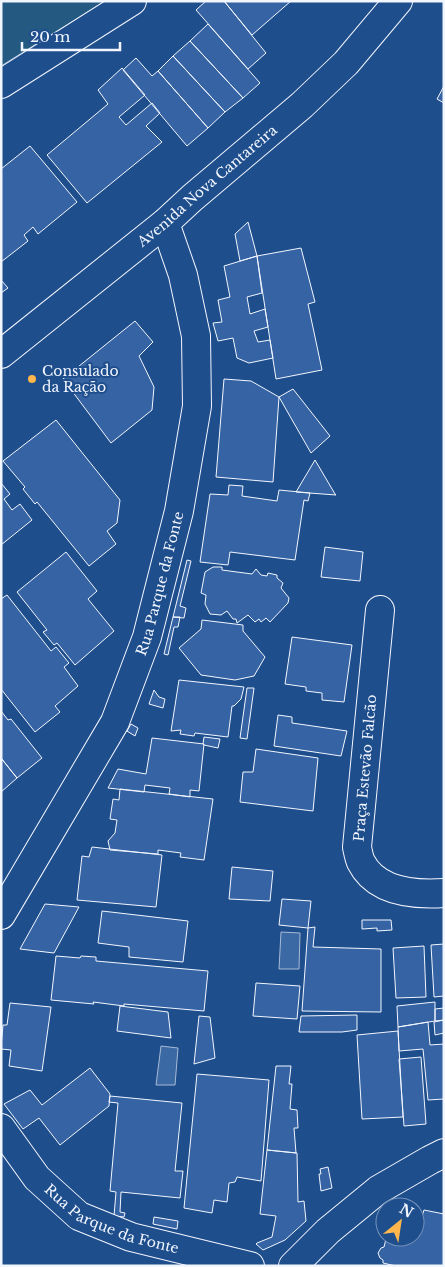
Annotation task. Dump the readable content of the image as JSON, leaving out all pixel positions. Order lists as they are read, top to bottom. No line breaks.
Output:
{"streets":{"street":["Avenida Nova Cantareira","Rua Parque da Fonte","Praça Estevão Falcão"]},"crossings":[["Avenida Nova Cantareira","Rua Parque da Fonte"]],"places":["Consulado da Ração"],"scale_bar":"20 m","north":"top right"}
